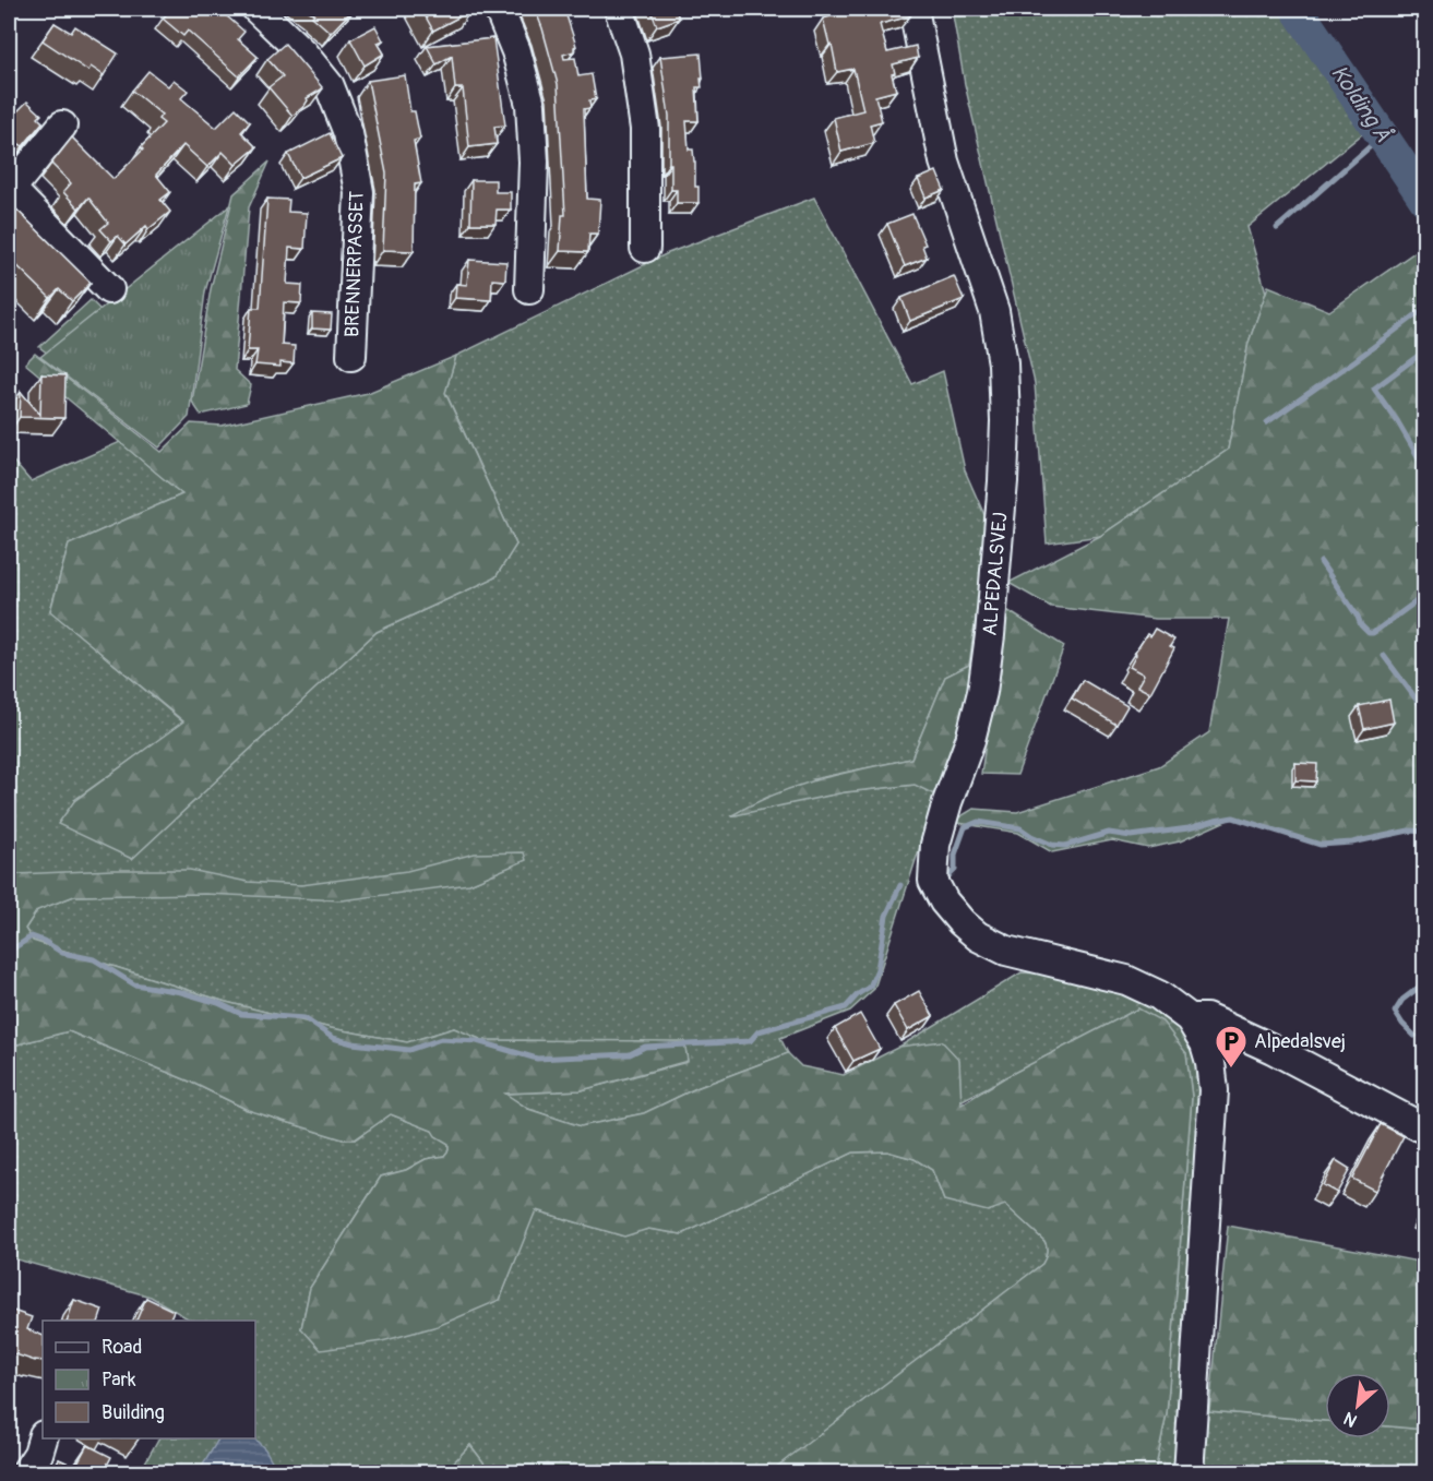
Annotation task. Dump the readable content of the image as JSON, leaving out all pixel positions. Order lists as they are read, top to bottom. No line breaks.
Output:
{"streets":{"street":["BRENNERPASSET","ALPEDALSVEJ"]},"water":["Kolding Å"],"places":{"parking":["Alpedalsvej"]},"legend":["Road","Park","Building"],"north":"bottom left"}
